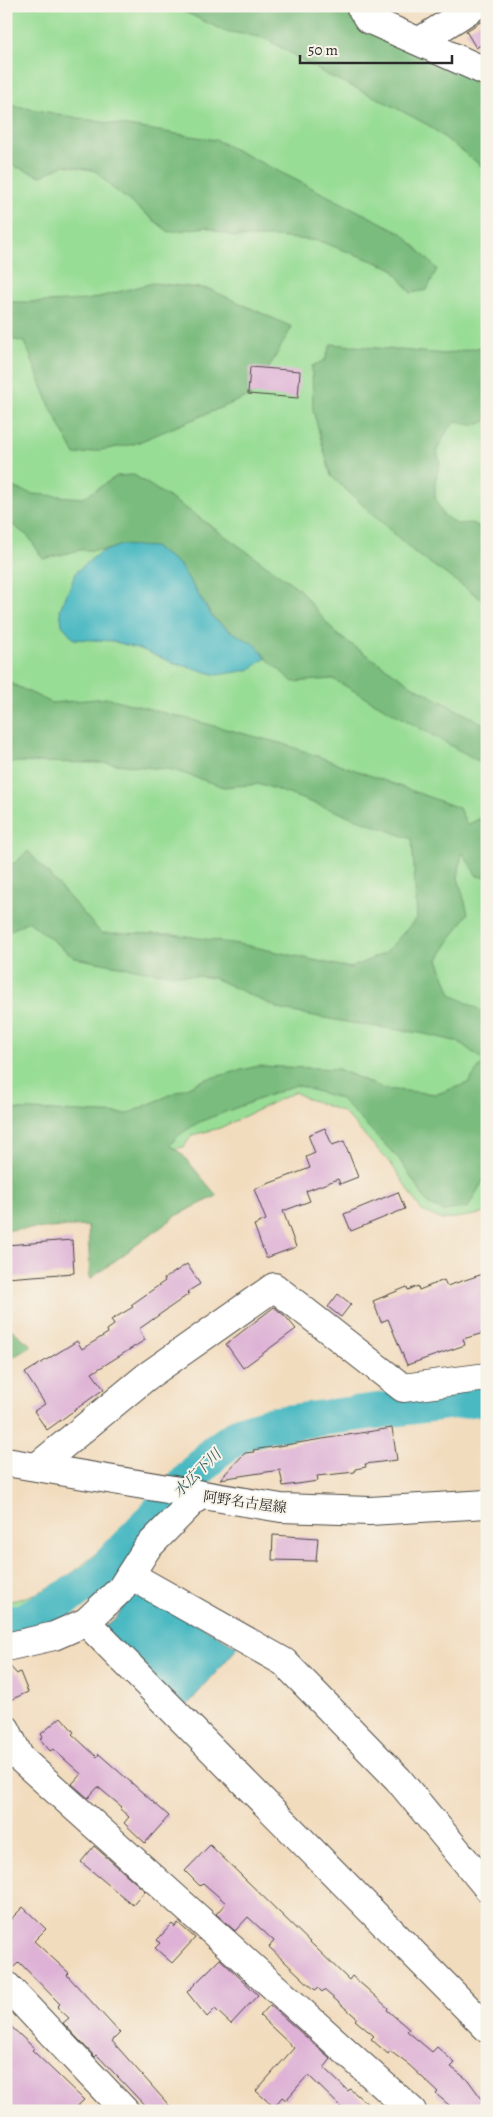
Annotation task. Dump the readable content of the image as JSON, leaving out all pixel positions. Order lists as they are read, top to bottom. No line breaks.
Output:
{"streets":{"street":["阿野名古屋線"]},"water":["水広下川"],"scale_bar":"50 m"}
